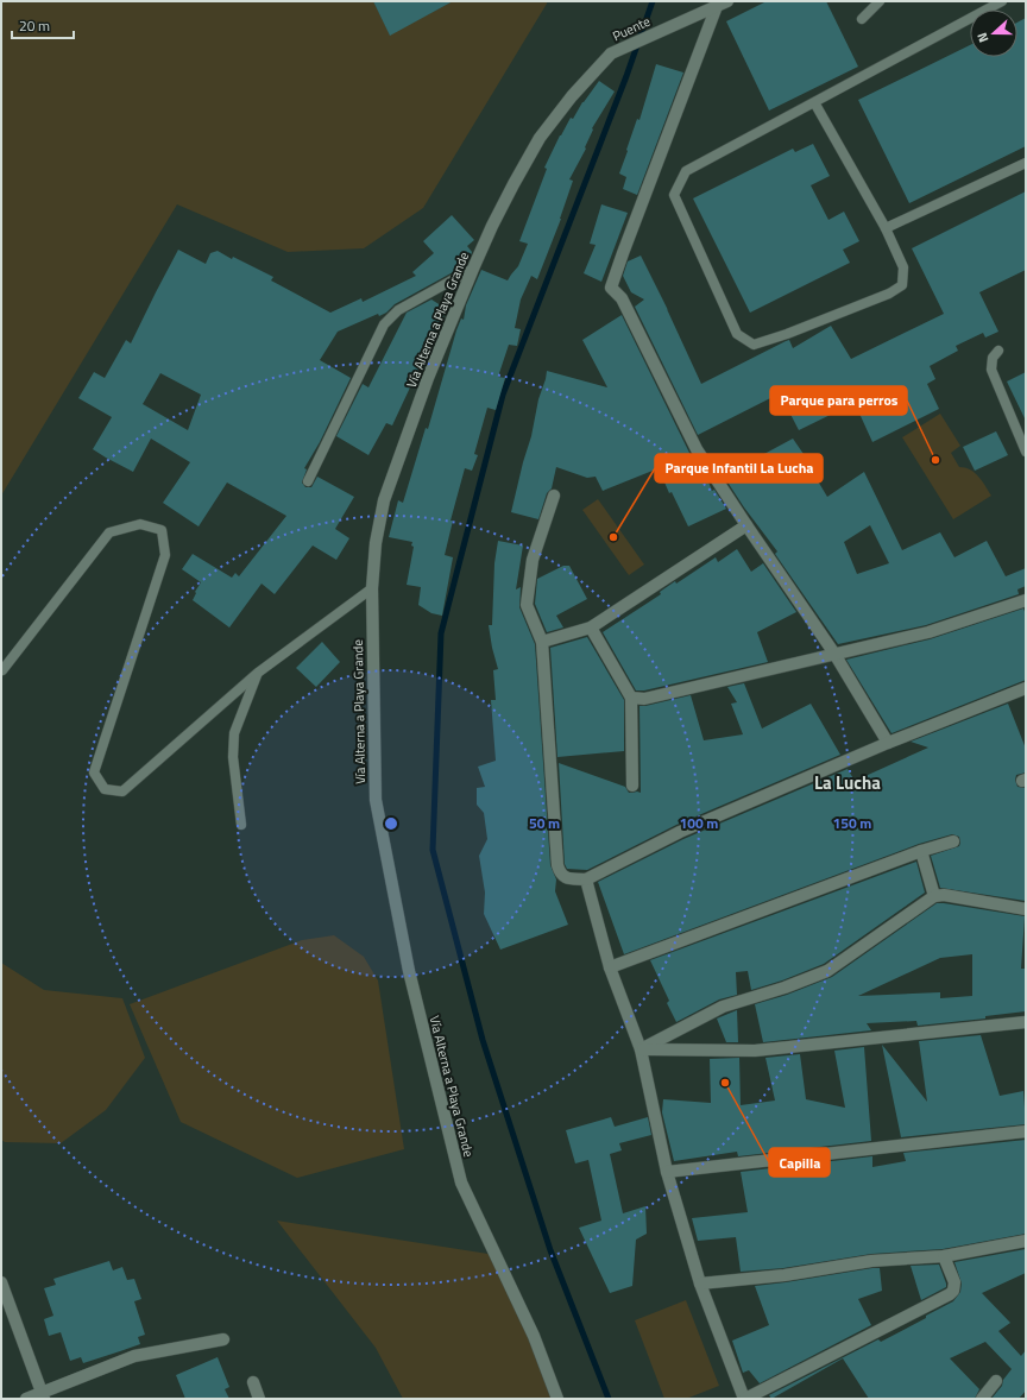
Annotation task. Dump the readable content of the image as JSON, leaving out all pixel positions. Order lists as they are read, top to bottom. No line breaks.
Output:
{"streets":{"street":["Puente","Vía Alterna a Playa Grande"]},"crossings":[["Puente","Vía Alterna a Playa Grande"]],"districts":["La Lucha"],"places":["Parque para perros","Parque Infantil La Lucha","Capilla"],"scale_bar":"20 m","north":"left","rings":["50 m","100 m","150 m"]}
